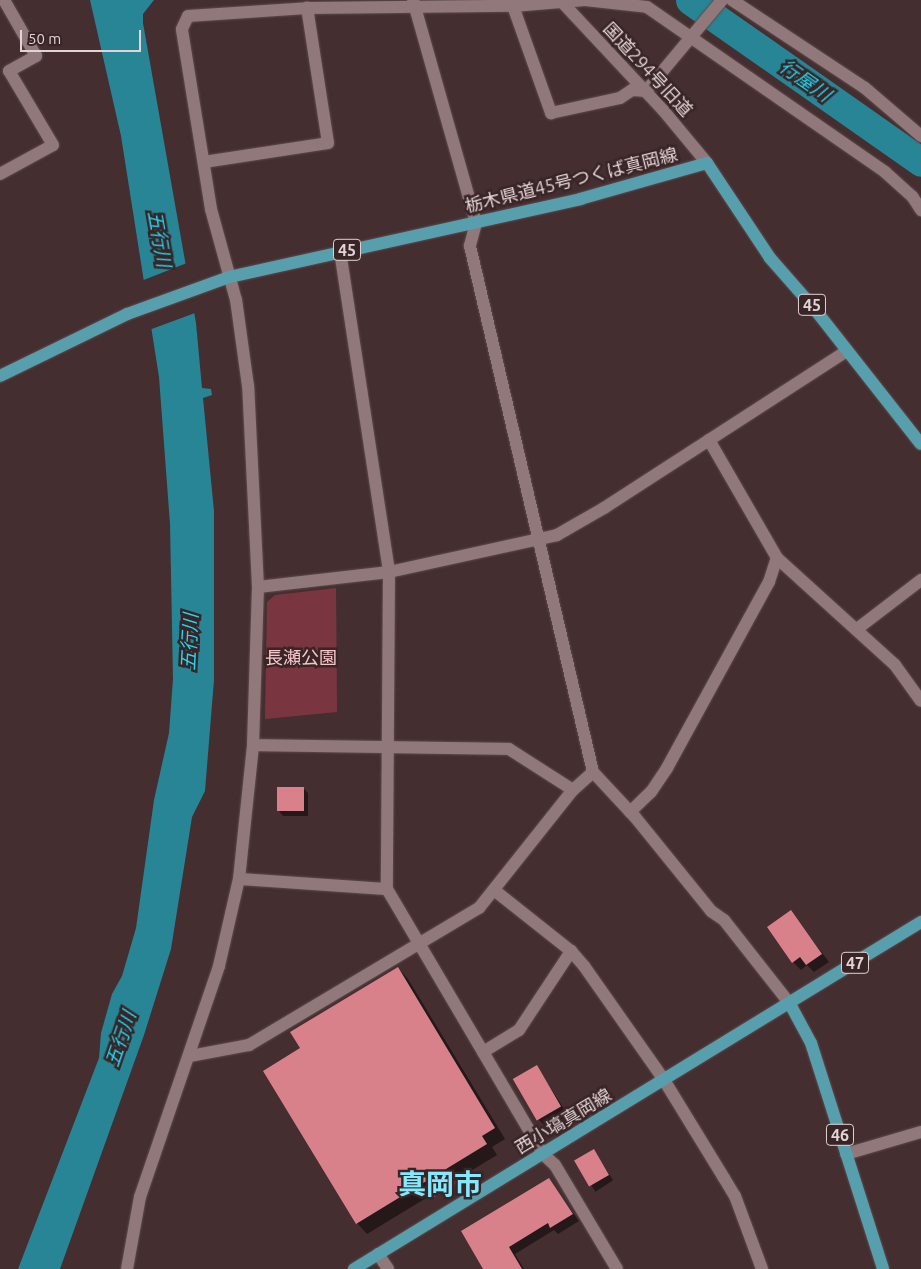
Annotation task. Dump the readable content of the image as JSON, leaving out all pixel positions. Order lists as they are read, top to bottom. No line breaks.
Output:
{"streets":{"main road":["栃木県道45号つくば真岡線","45","47","西小塙真岡線","46"],"street":["国道294号旧道"]},"crossings":[["国道294号旧道","栃木県道45号つくば真岡線"],["国道294号旧道","45"],["栃木県道45号つくば真岡線","45"],["47","西小塙真岡線"],["47","46"],["西小塙真岡線","46"]],"districts":["真岡市"],"water":["行屋川","五行川"],"parks":["長瀬公園"],"scale_bar":"50 m"}
